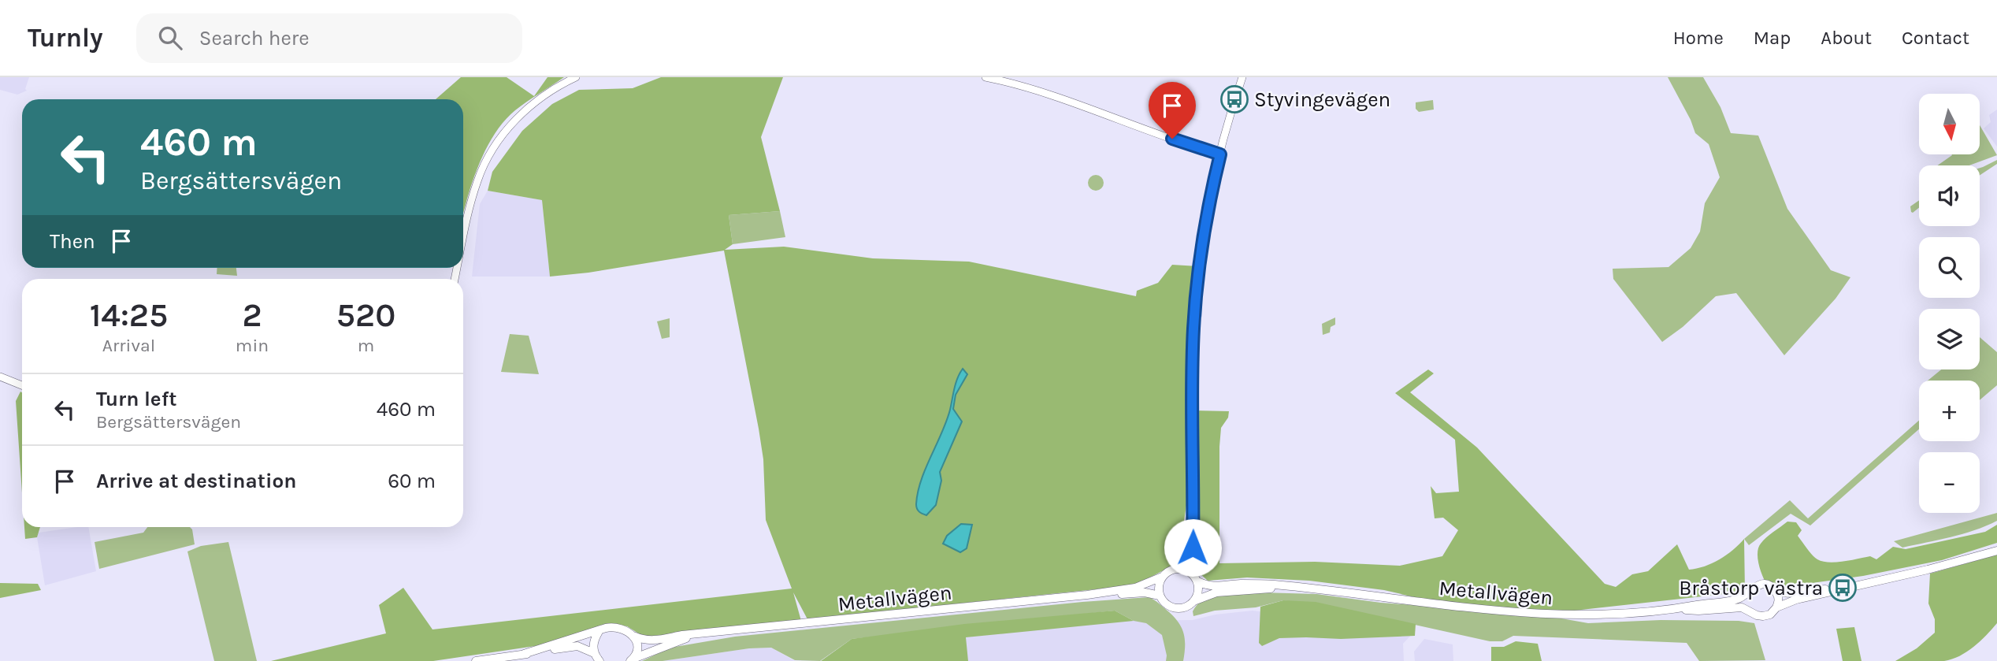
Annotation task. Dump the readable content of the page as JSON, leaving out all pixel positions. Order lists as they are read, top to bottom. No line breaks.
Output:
{"streets":{"main road":["Metallvägen"]},"places":{"bus stop":["Styvingevägen","Bråstorp västra"]},"north":"bottom","page":{"header":"Turnly","search":"Search here","nav":["Home","Map","About","Contact"],"map_buttons":["+","−"],"turn":["460 m","Bergsättersvägen"],"then":"Then","eta":["14:25","Arrival","2","min","520","m"],"list":[{"name":"Turn left","note":"Bergsättersvägen","value":"460 m"},{"name":"Arrive at destination","value":"60 m"}]}}
